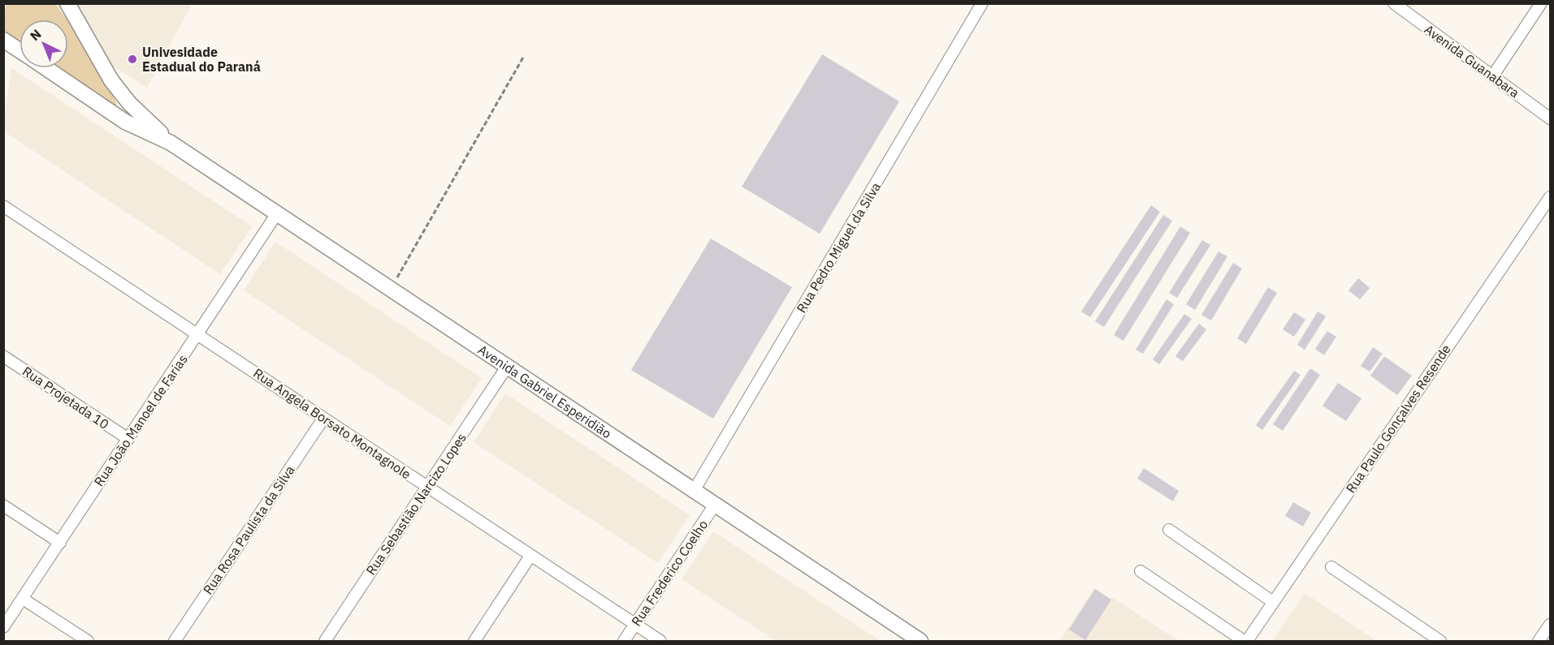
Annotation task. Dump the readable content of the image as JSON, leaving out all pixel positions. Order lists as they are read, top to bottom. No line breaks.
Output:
{"streets":{"main road":["Avenida Gabriel Esperidião"],"street":["Avenida Guanabara","Rua Pedro Miguel da Silva","Rua Projetada 10","Rua Paulo Gonçalves Resende","Rua João Manoel de Farias","Rua Angela Borsato Montagnole","Rua Sebastião Narcizo Lopes","Rua Rosa Paulista da Silva","Rua Frederico Coelho"]},"crossings":[["Rua Pedro Miguel da Silva","Avenida Gabriel Esperidião"],["Avenida Gabriel Esperidião","Rua João Manoel de Farias"],["Avenida Gabriel Esperidião","Rua Sebastião Narcizo Lopes"],["Avenida Gabriel Esperidião","Rua Frederico Coelho"],["Rua Projetada 10","Rua João Manoel de Farias"],["Rua João Manoel de Farias","Rua Angela Borsato Montagnole"],["Rua Angela Borsato Montagnole","Rua Sebastião Narcizo Lopes"],["Rua Angela Borsato Montagnole","Rua Rosa Paulista da Silva"],["Rua Angela Borsato Montagnole","Rua Frederico Coelho"]],"places":["Univesidade Estadual do Paraná"],"north":"top left"}
